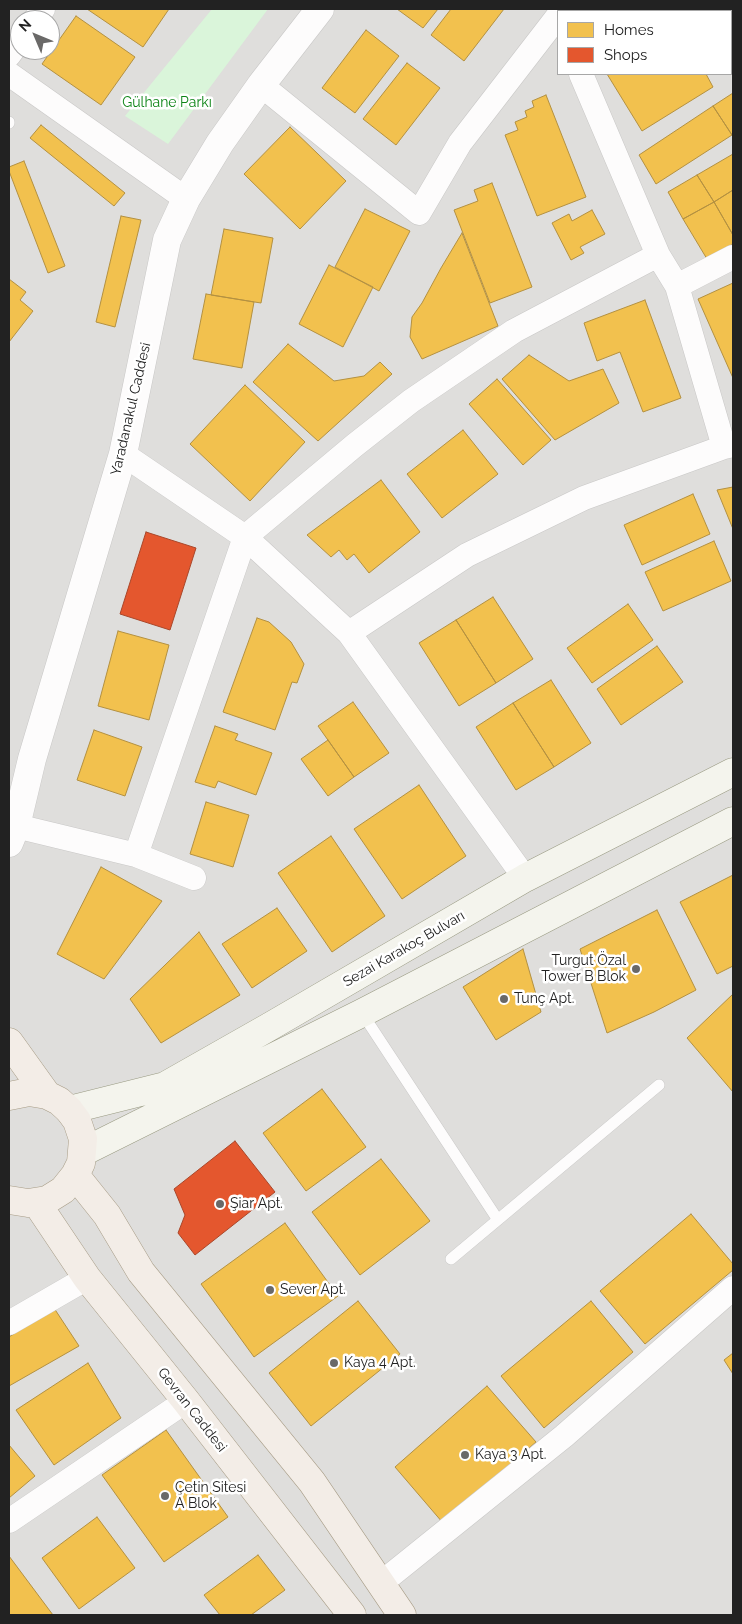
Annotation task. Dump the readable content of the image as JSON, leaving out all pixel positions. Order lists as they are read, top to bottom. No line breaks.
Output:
{"streets":{"main road":["Sezai Karakoç Bulvarı","Gevran Caddesi"],"street":["Yaradanakul Caddesi"]},"parks":["Gülhane Parkı"],"places":["Turgut Özal Tower B Blok","Tunç Apt.","Şiar Apt.","Sever Apt.","Kaya 4 Apt.","Kaya 3 Apt.","Çetin Sitesi A Blok"],"legend":["Homes","Shops"],"north":"top left"}
